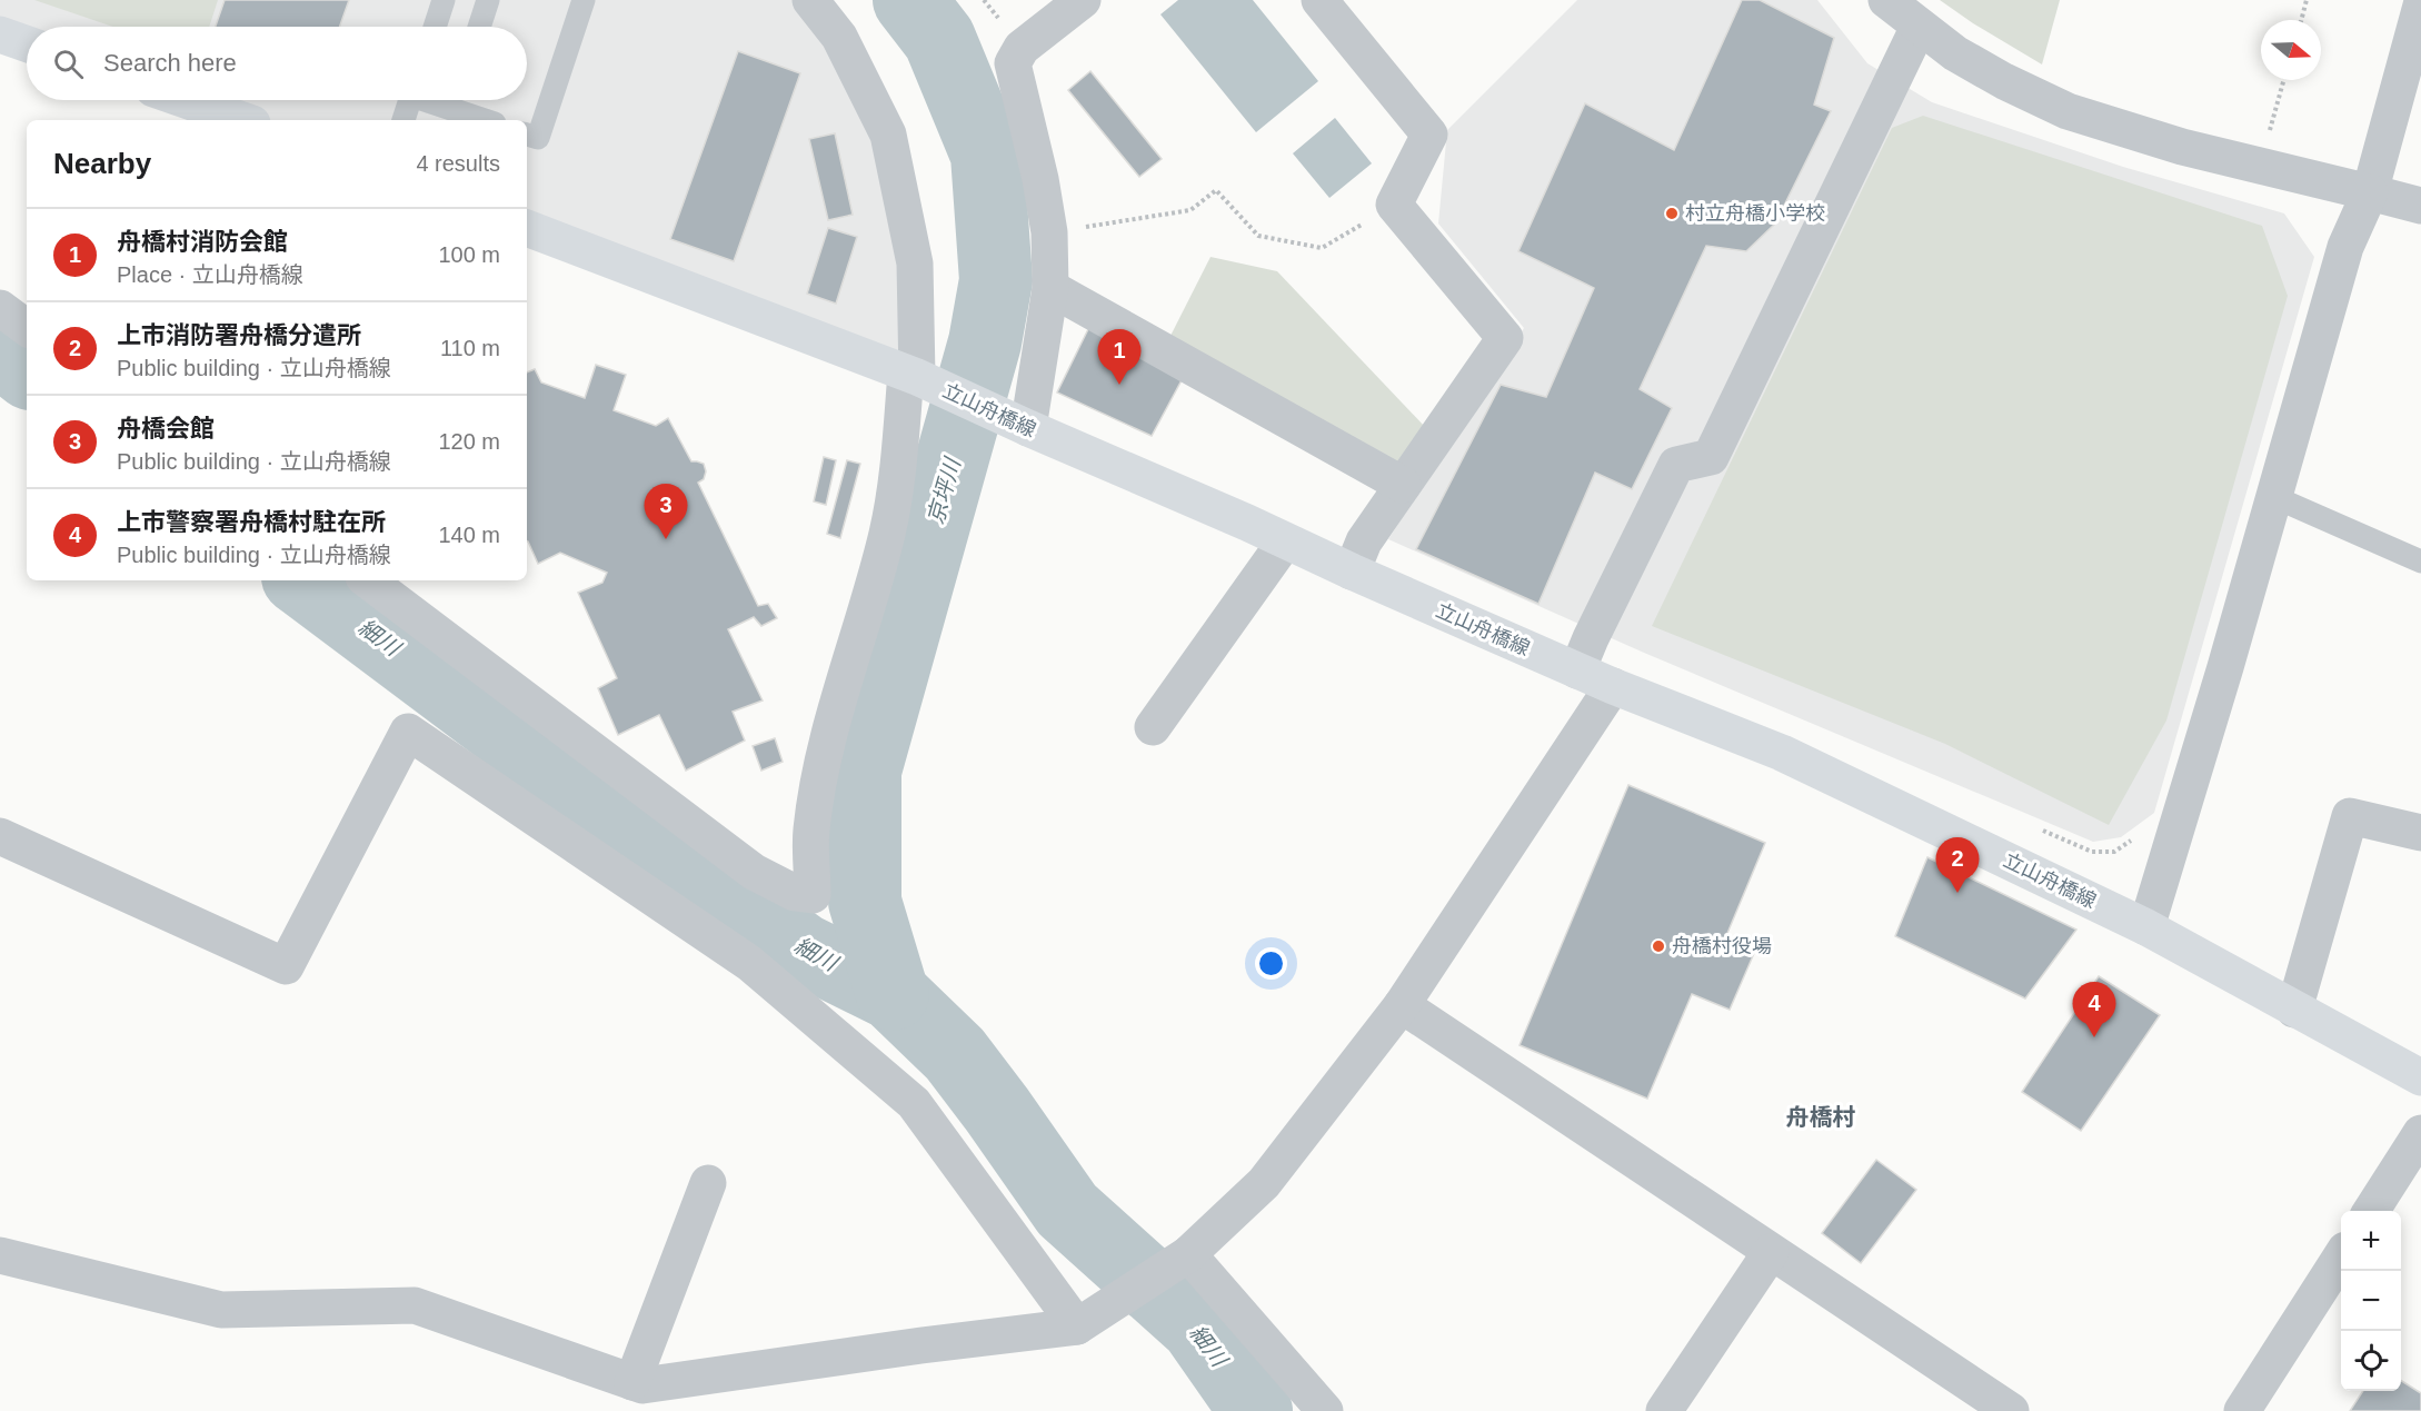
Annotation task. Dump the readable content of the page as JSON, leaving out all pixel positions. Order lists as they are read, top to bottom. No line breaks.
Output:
{"streets":{"main road":["立山舟橋線"]},"districts":["舟橋村"],"water":["京坪川","細川"],"places":["村立舟橋小学校","舟橋村役場"],"north":"right","page":{"search":"Search here","heading":["Nearby","4 results"],"list":[{"mark":"1","name":"舟橋村消防会館","note":"Place · 立山舟橋線","value":"100 m"},{"mark":"2","name":"上市消防署舟橋分遣所","note":"Public building · 立山舟橋線","value":"110 m"},{"mark":"3","name":"舟橋会館","note":"Public building · 立山舟橋線","value":"120 m"},{"mark":"4","name":"上市警察署舟橋村駐在所","note":"Public building · 立山舟橋線","value":"140 m"}],"pins":["1","3","2","4"],"map_buttons":["+","−"]}}
